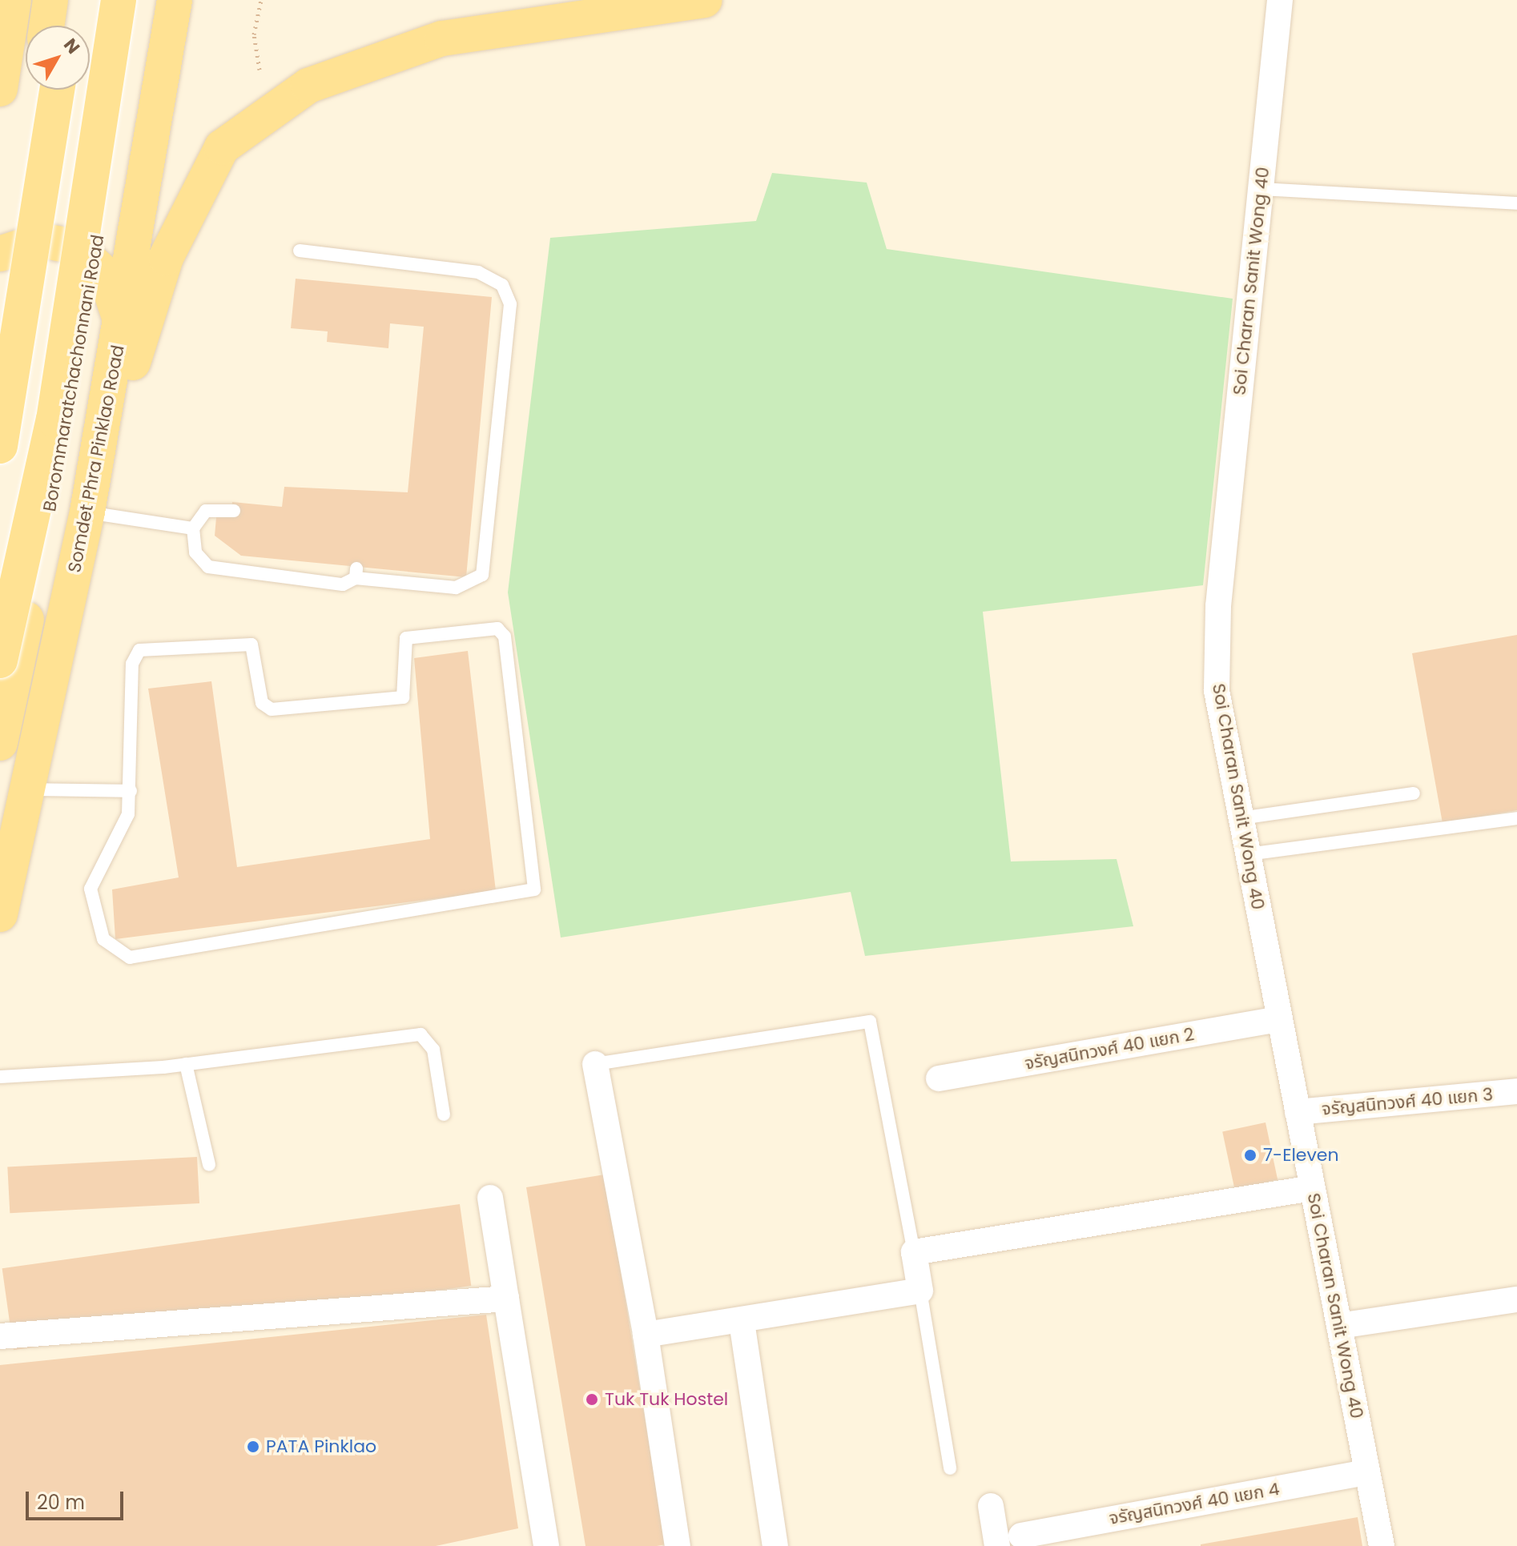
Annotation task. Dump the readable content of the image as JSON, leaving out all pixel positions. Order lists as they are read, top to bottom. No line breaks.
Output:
{"streets":{"main road":["Borommaratchachonnani Road","Somdet Phra Pinklao Road"],"street":["Soi Charan Sanit Wong 40","จรัญสนิทวงศ์ 40 แยก 2","จรัญสนิทวงศ์ 40 แยก 3","จรัญสนิทวงศ์ 40 แยก 4"]},"crossings":[["Soi Charan Sanit Wong 40","จรัญสนิทวงศ์ 40 แยก 2"],["Soi Charan Sanit Wong 40","จรัญสนิทวงศ์ 40 แยก 3"],["Soi Charan Sanit Wong 40","จรัญสนิทวงศ์ 40 แยก 4"]],"places":["7-Eleven","Tuk Tuk Hostel","PATA Pinklao"],"scale_bar":"20 m","north":"top right"}
